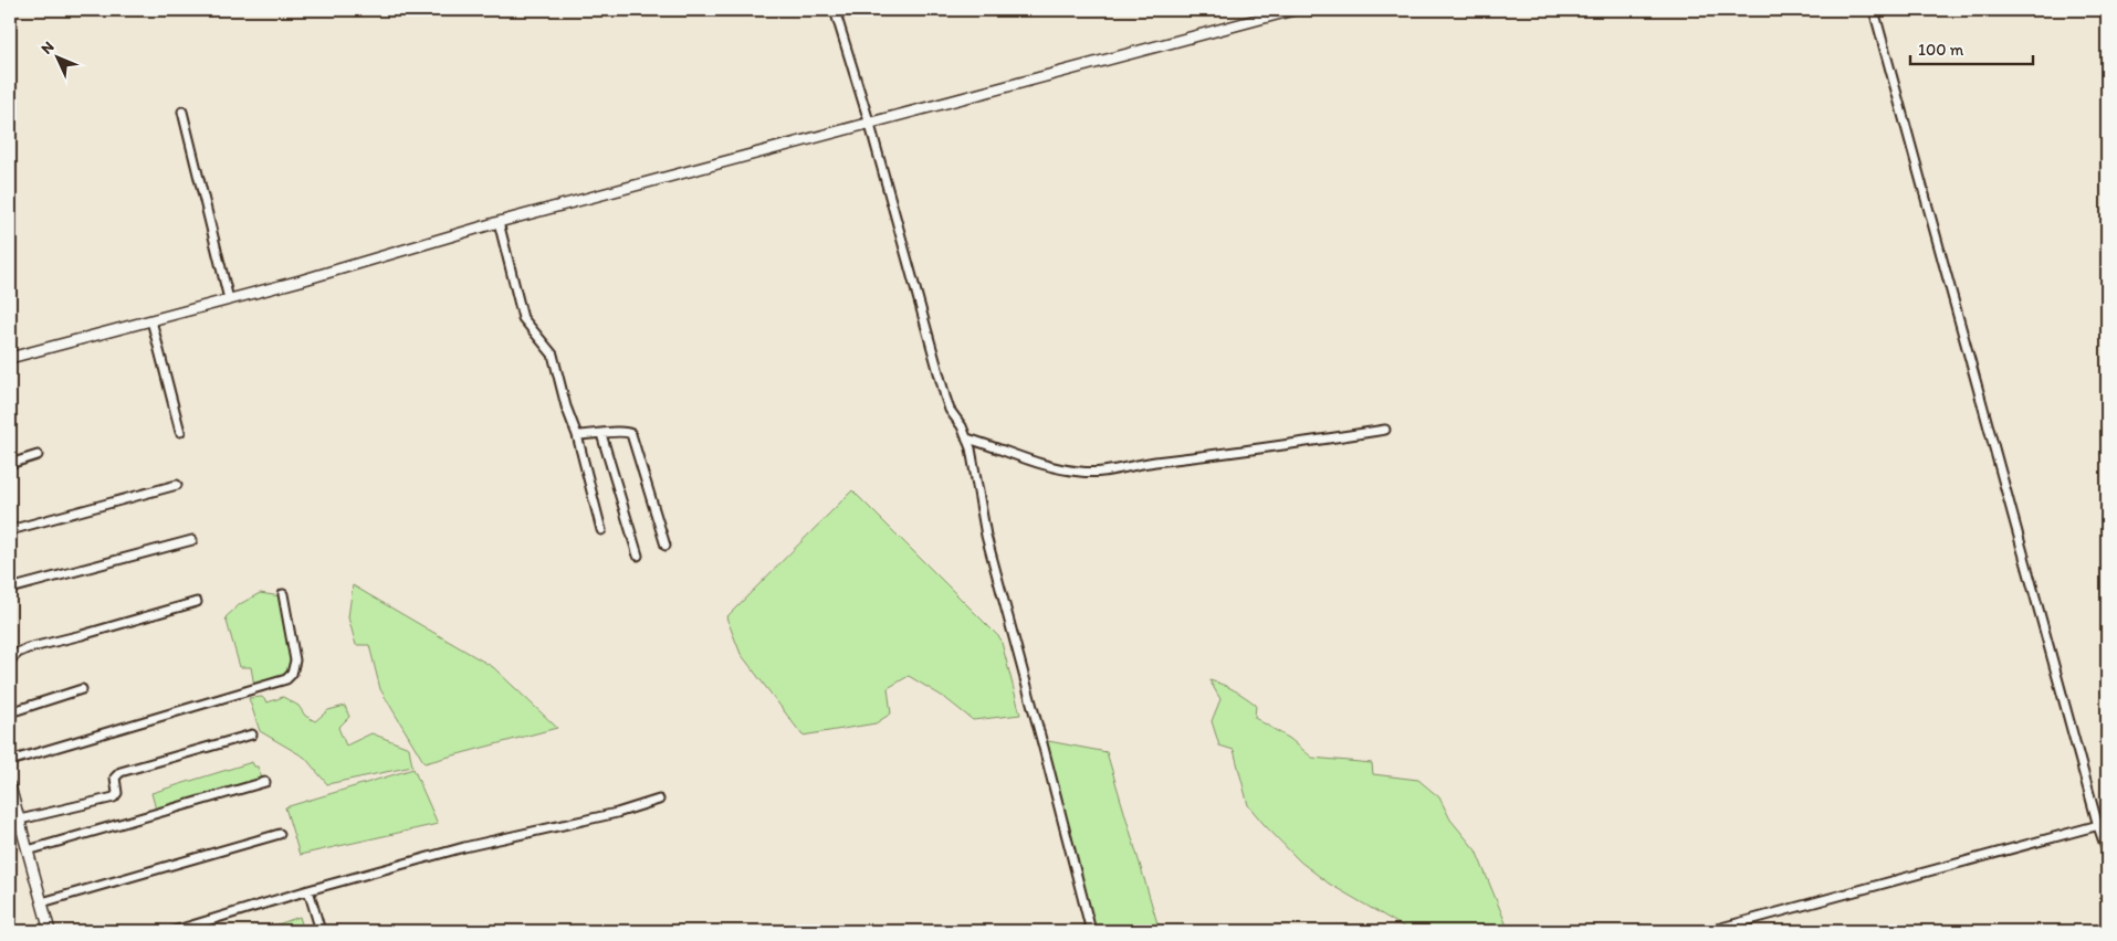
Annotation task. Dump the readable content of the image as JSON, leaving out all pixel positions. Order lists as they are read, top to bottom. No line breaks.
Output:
{"scale_bar":"100 m","north":"top left"}
